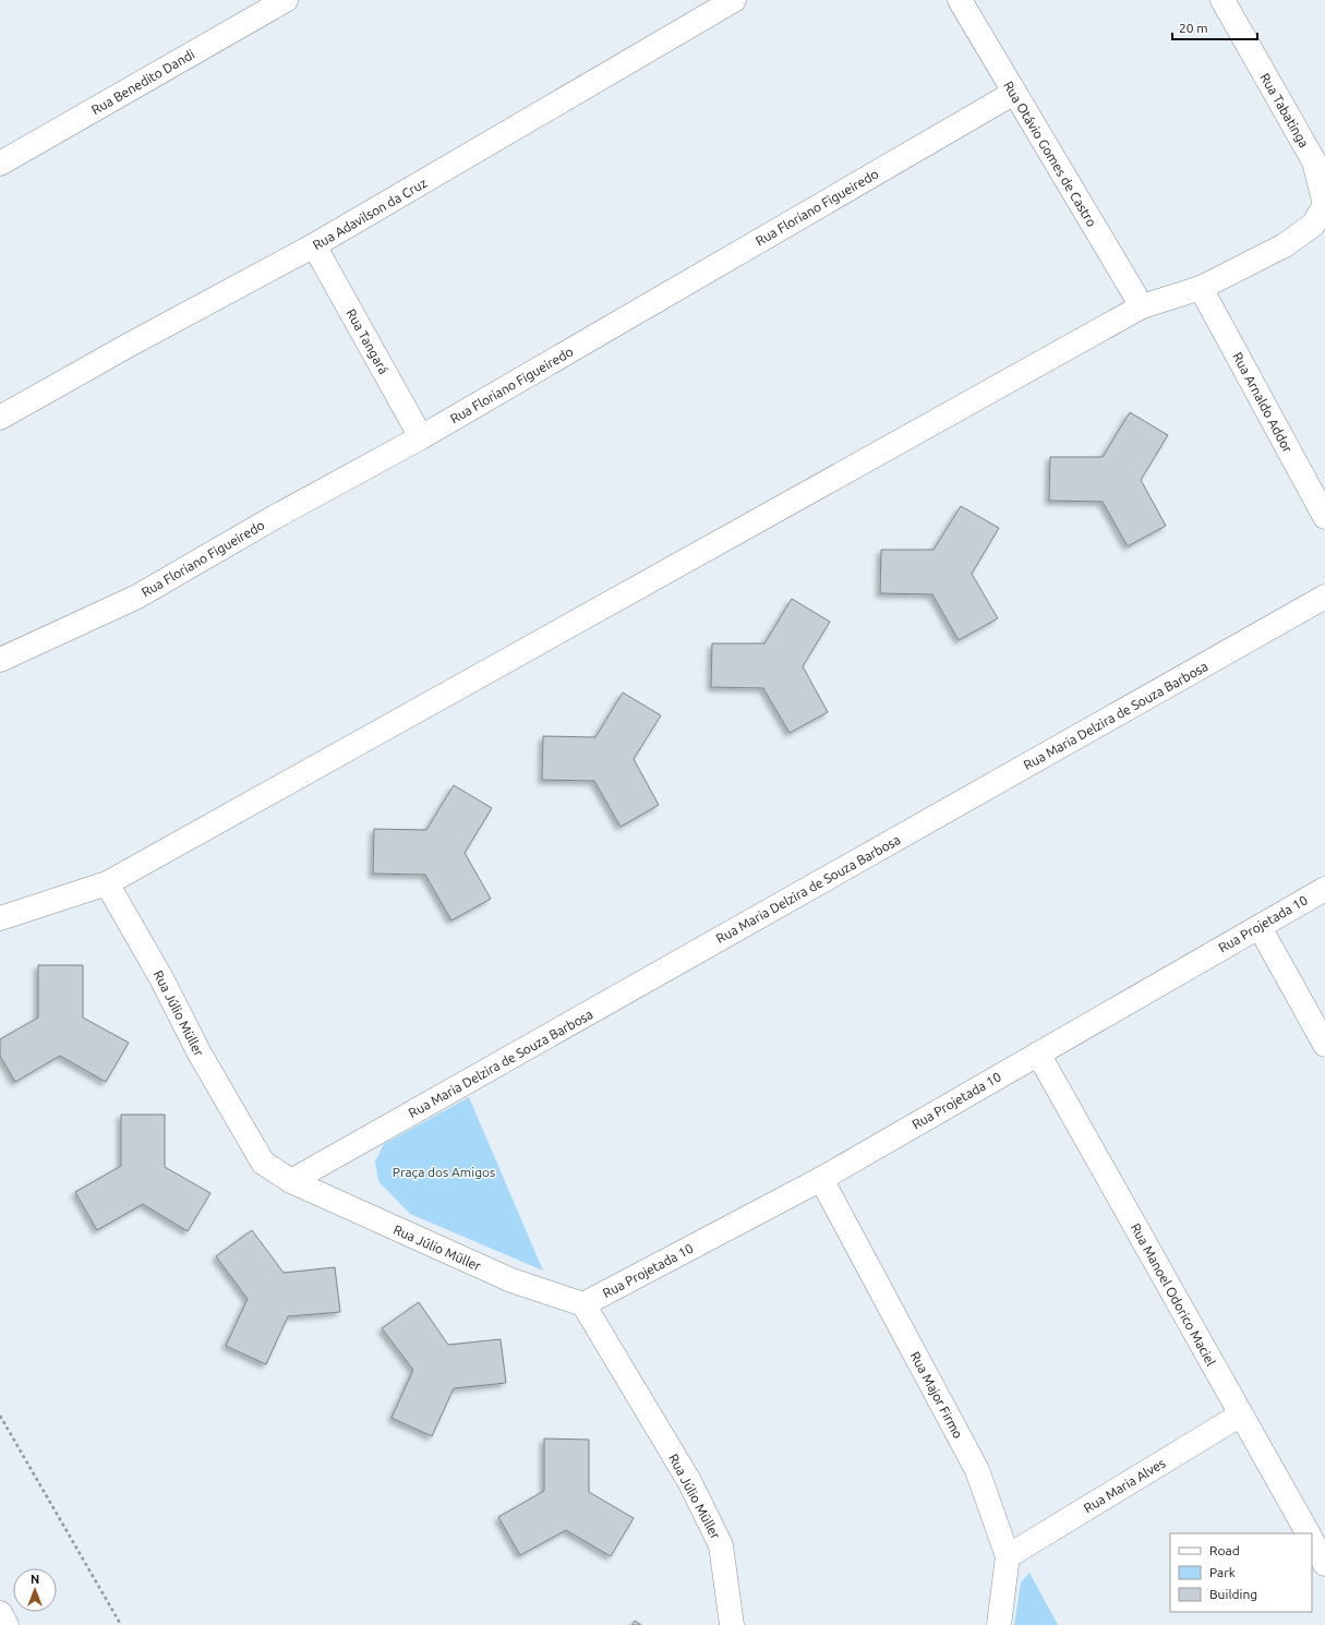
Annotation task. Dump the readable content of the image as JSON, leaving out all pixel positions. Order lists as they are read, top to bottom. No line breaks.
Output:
{"streets":{"street":["Rua Benedito Dandi","Rua Tabatinga","Rua Otávio Gomes de Castro","Rua Floriano Figueiredo","Rua Adavilson da Cruz","Rua Tangará","Rua Arnaldo Addor","Rua Maria Delzira de Souza Barbosa","Rua Projetada 10","Rua Júlio Müller","Rua Manoel Odorico Maciel","Rua Major Firmo","Rua Maria Alves"]},"crossings":[["Rua Tabatinga","Rua Arnaldo Addor"],["Rua Otávio Gomes de Castro","Rua Floriano Figueiredo"],["Rua Floriano Figueiredo","Rua Tangará"],["Rua Adavilson da Cruz","Rua Tangará"],["Rua Maria Delzira de Souza Barbosa","Rua Júlio Müller"],["Rua Projetada 10","Rua Júlio Müller"],["Rua Projetada 10","Rua Manoel Odorico Maciel"],["Rua Projetada 10","Rua Major Firmo"],["Rua Manoel Odorico Maciel","Rua Maria Alves"],["Rua Major Firmo","Rua Maria Alves"]],"parks":["Praça dos Amigos"],"legend":["Road","Park","Building"],"scale_bar":"20 m","north":"top"}
